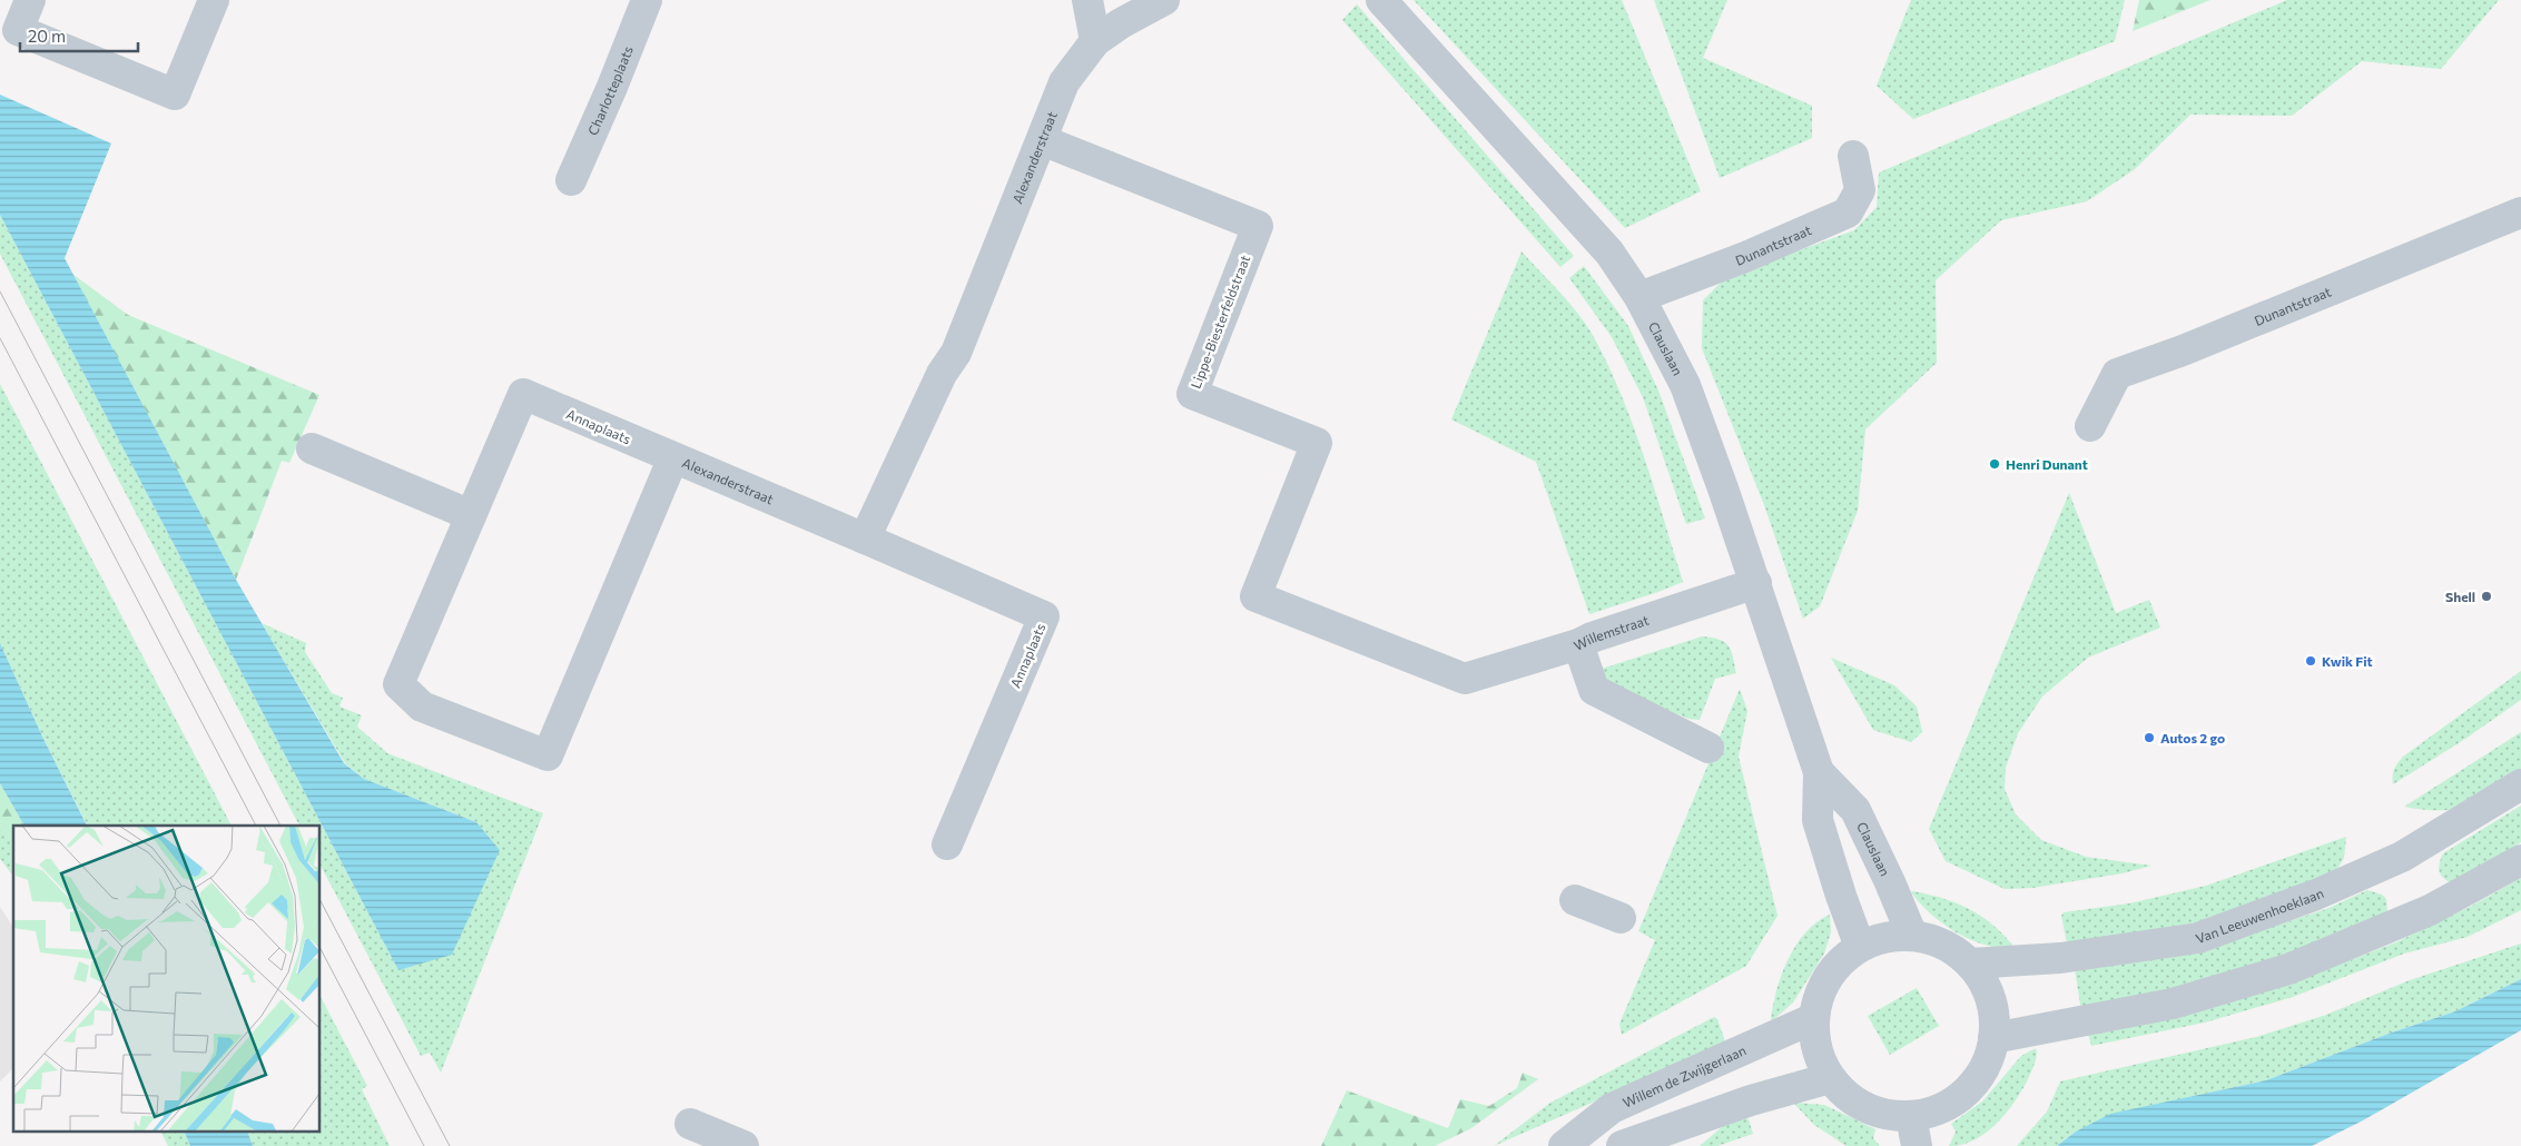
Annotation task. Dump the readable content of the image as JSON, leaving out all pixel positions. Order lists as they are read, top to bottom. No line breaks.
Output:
{"streets":{"street":["Charlotteplaats","Alexanderstraat","Dunantstraat","Lippe-Biesterfeldstraat","Clauslaan","Annaplaats","Willemstraat","Van Leeuwenhoeklaan","Willem de Zwijgerlaan"]},"crossings":[["Alexanderstraat","Lippe-Biesterfeldstraat"],["Alexanderstraat","Annaplaats"],["Dunantstraat","Clauslaan"],["Lippe-Biesterfeldstraat","Willemstraat"],["Clauslaan","Willemstraat"],["Clauslaan","Van Leeuwenhoeklaan"],["Clauslaan","Willem de Zwijgerlaan"],["Van Leeuwenhoeklaan","Willem de Zwijgerlaan"]],"places":["Henri Dunant","Shell","Kwik Fit","Autos 2 go"],"scale_bar":"20 m"}
